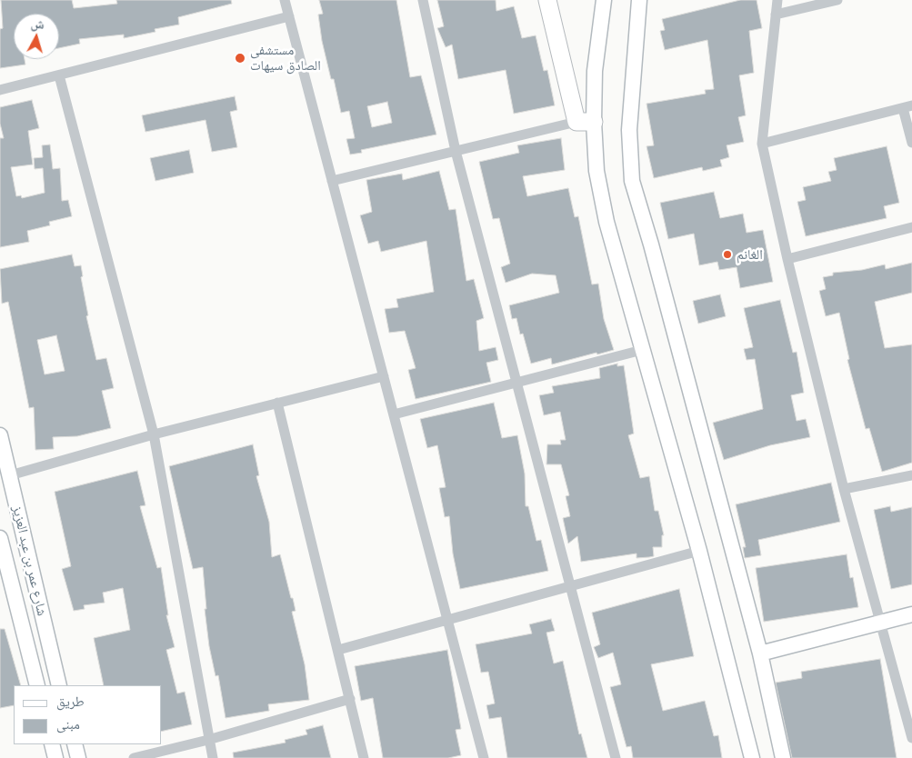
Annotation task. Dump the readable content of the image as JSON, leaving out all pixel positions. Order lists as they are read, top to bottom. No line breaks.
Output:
{"streets":{"street":["شارع عمر بن عبد العزيز"]},"places":["مستشفى الصادق سيهات","الغانم"],"legend":["طريق","مبنى"],"north":"top"}
